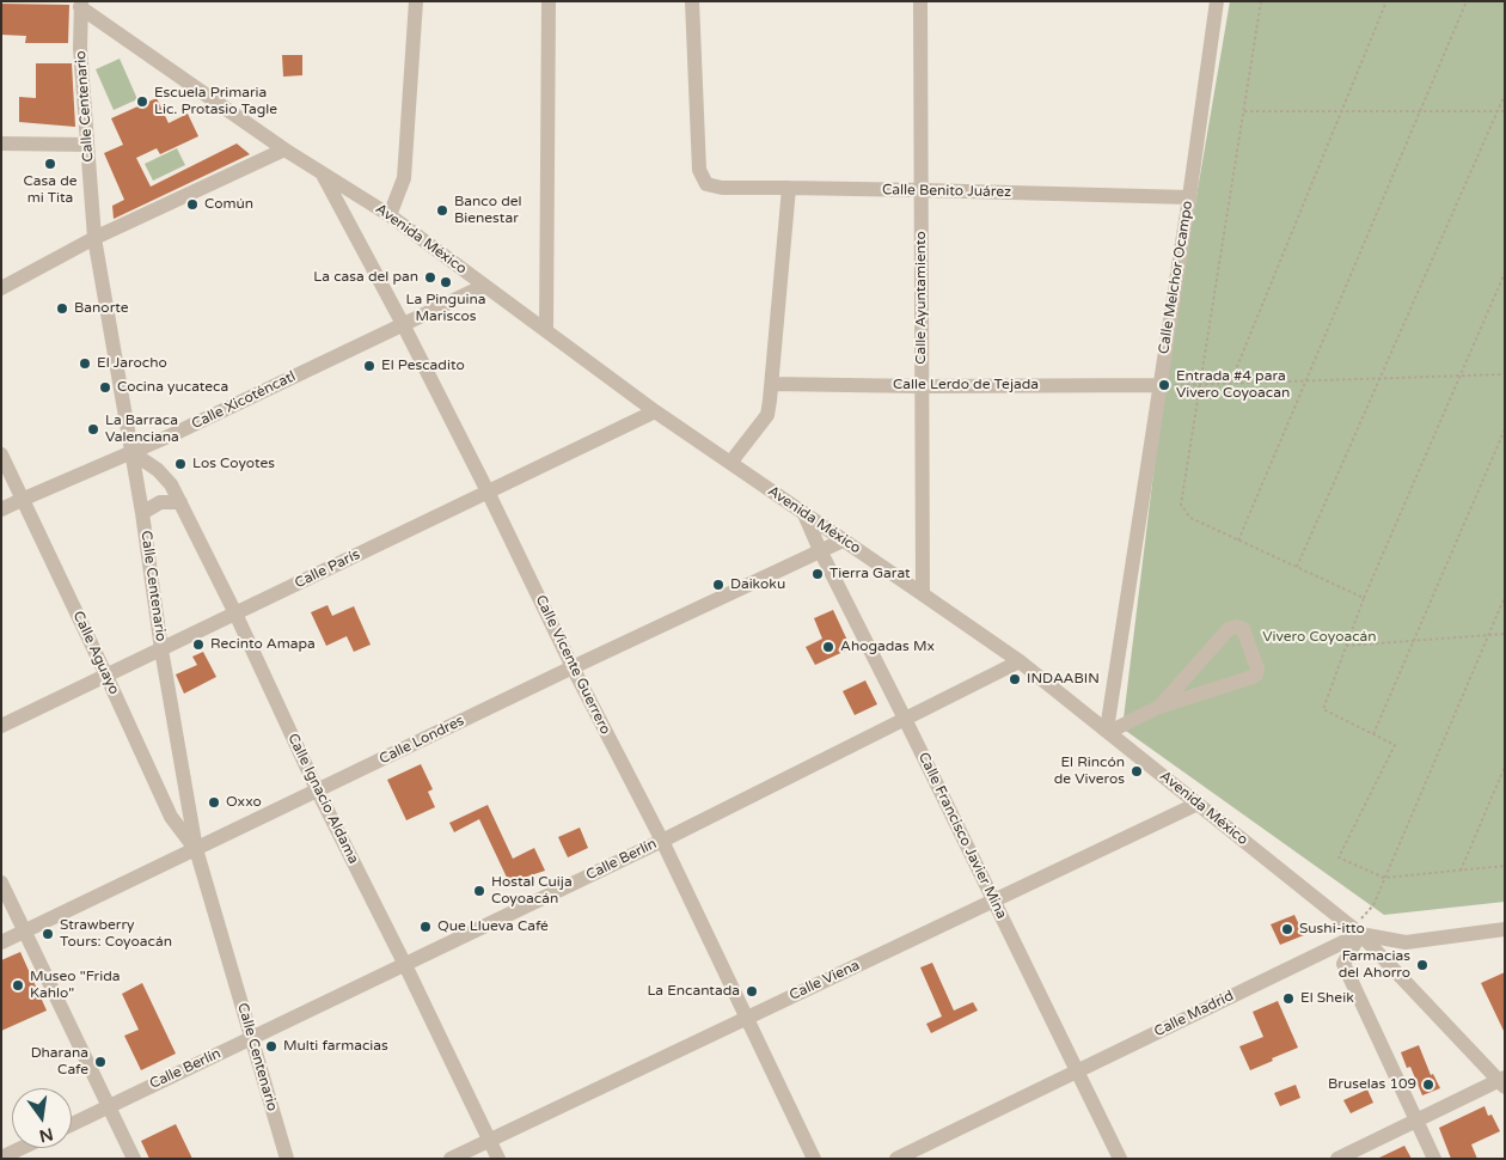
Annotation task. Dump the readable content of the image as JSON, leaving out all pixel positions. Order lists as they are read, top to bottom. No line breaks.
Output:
{"streets":{"street":["Calle Centenario","Calle Benito Juárez","Avenida México","Calle Melchor Ocampo","Calle Ayuntamiento","Calle Lerdo de Tejada","Calle Xicoténcatl","Calle París","Calle Aguayo","Calle Vicente Guerrero","Calle Londres","Calle Ignacio Aldama","Calle Francisco Javier Mina","Calle Berlín","Calle Viena","Calle Madrid"]},"crossings":[["Calle Centenario","Avenida México"],["Calle Centenario","Calle Xicoténcatl"],["Calle Centenario","Calle París"],["Calle Centenario","Calle Aguayo"],["Calle Centenario","Calle Londres"],["Calle Centenario","Calle Ignacio Aldama"],["Calle Centenario","Calle Berlín"],["Calle Benito Juárez","Calle Melchor Ocampo"],["Calle Benito Juárez","Calle Ayuntamiento"],["Avenida México","Calle Melchor Ocampo"],["Avenida México","Calle Ayuntamiento"],["Avenida México","Calle Xicoténcatl"],["Avenida México","Calle París"],["Avenida México","Calle Vicente Guerrero"],["Avenida México","Calle Londres"],["Avenida México","Calle Francisco Javier Mina"],["Avenida México","Calle Berlín"],["Avenida México","Calle Viena"],["Avenida México","Calle Madrid"],["Calle Melchor Ocampo","Calle Lerdo de Tejada"],["Calle Ayuntamiento","Calle Lerdo de Tejada"],["Calle Xicoténcatl","Calle Aguayo"],["Calle Xicoténcatl","Calle Vicente Guerrero"],["Calle Xicoténcatl","Calle Ignacio Aldama"],["Calle París","Calle Aguayo"],["Calle París","Calle Vicente Guerrero"],["Calle París","Calle Ignacio Aldama"],["Calle Aguayo","Calle Londres"],["Calle Vicente Guerrero","Calle Londres"],["Calle Vicente Guerrero","Calle Berlín"],["Calle Vicente Guerrero","Calle Viena"],["Calle Londres","Calle Ignacio Aldama"],["Calle Londres","Calle Francisco Javier Mina"],["Calle Ignacio Aldama","Calle Berlín"],["Calle Ignacio Aldama","Calle Viena"],["Calle Francisco Javier Mina","Calle Berlín"],["Calle Francisco Javier Mina","Calle Viena"],["Calle Francisco Javier Mina","Calle Madrid"]],"parks":["Vivero Coyoacán"],"places":["Escuela Primaria Lic. Protasio Tagle","Casa de mi Tita","Común","Banco del Bienestar","La casa del pan","La Pinguina Mariscos","Banorte","El Jarocho","El Pescadito","Entrada #4 para Vivero Coyoacan","Cocina yucateca","La Barraca Valenciana","Los Coyotes","Tierra Garat","Daikoku","Recinto Amapa","Ahogadas Mx","INDAABIN","El Rincón de Viveros","Oxxo","Hostal Cuija Coyoacán","Que Llueva Café","Sushi-itto","Strawberry Tours: Coyoacán","Farmacias del Ahorro","Museo \"Frida Kahlo\"","La Encantada","El Sheik","Multi farmacias","Dharana Cafe","Bruselas 109"],"north":"bottom"}
